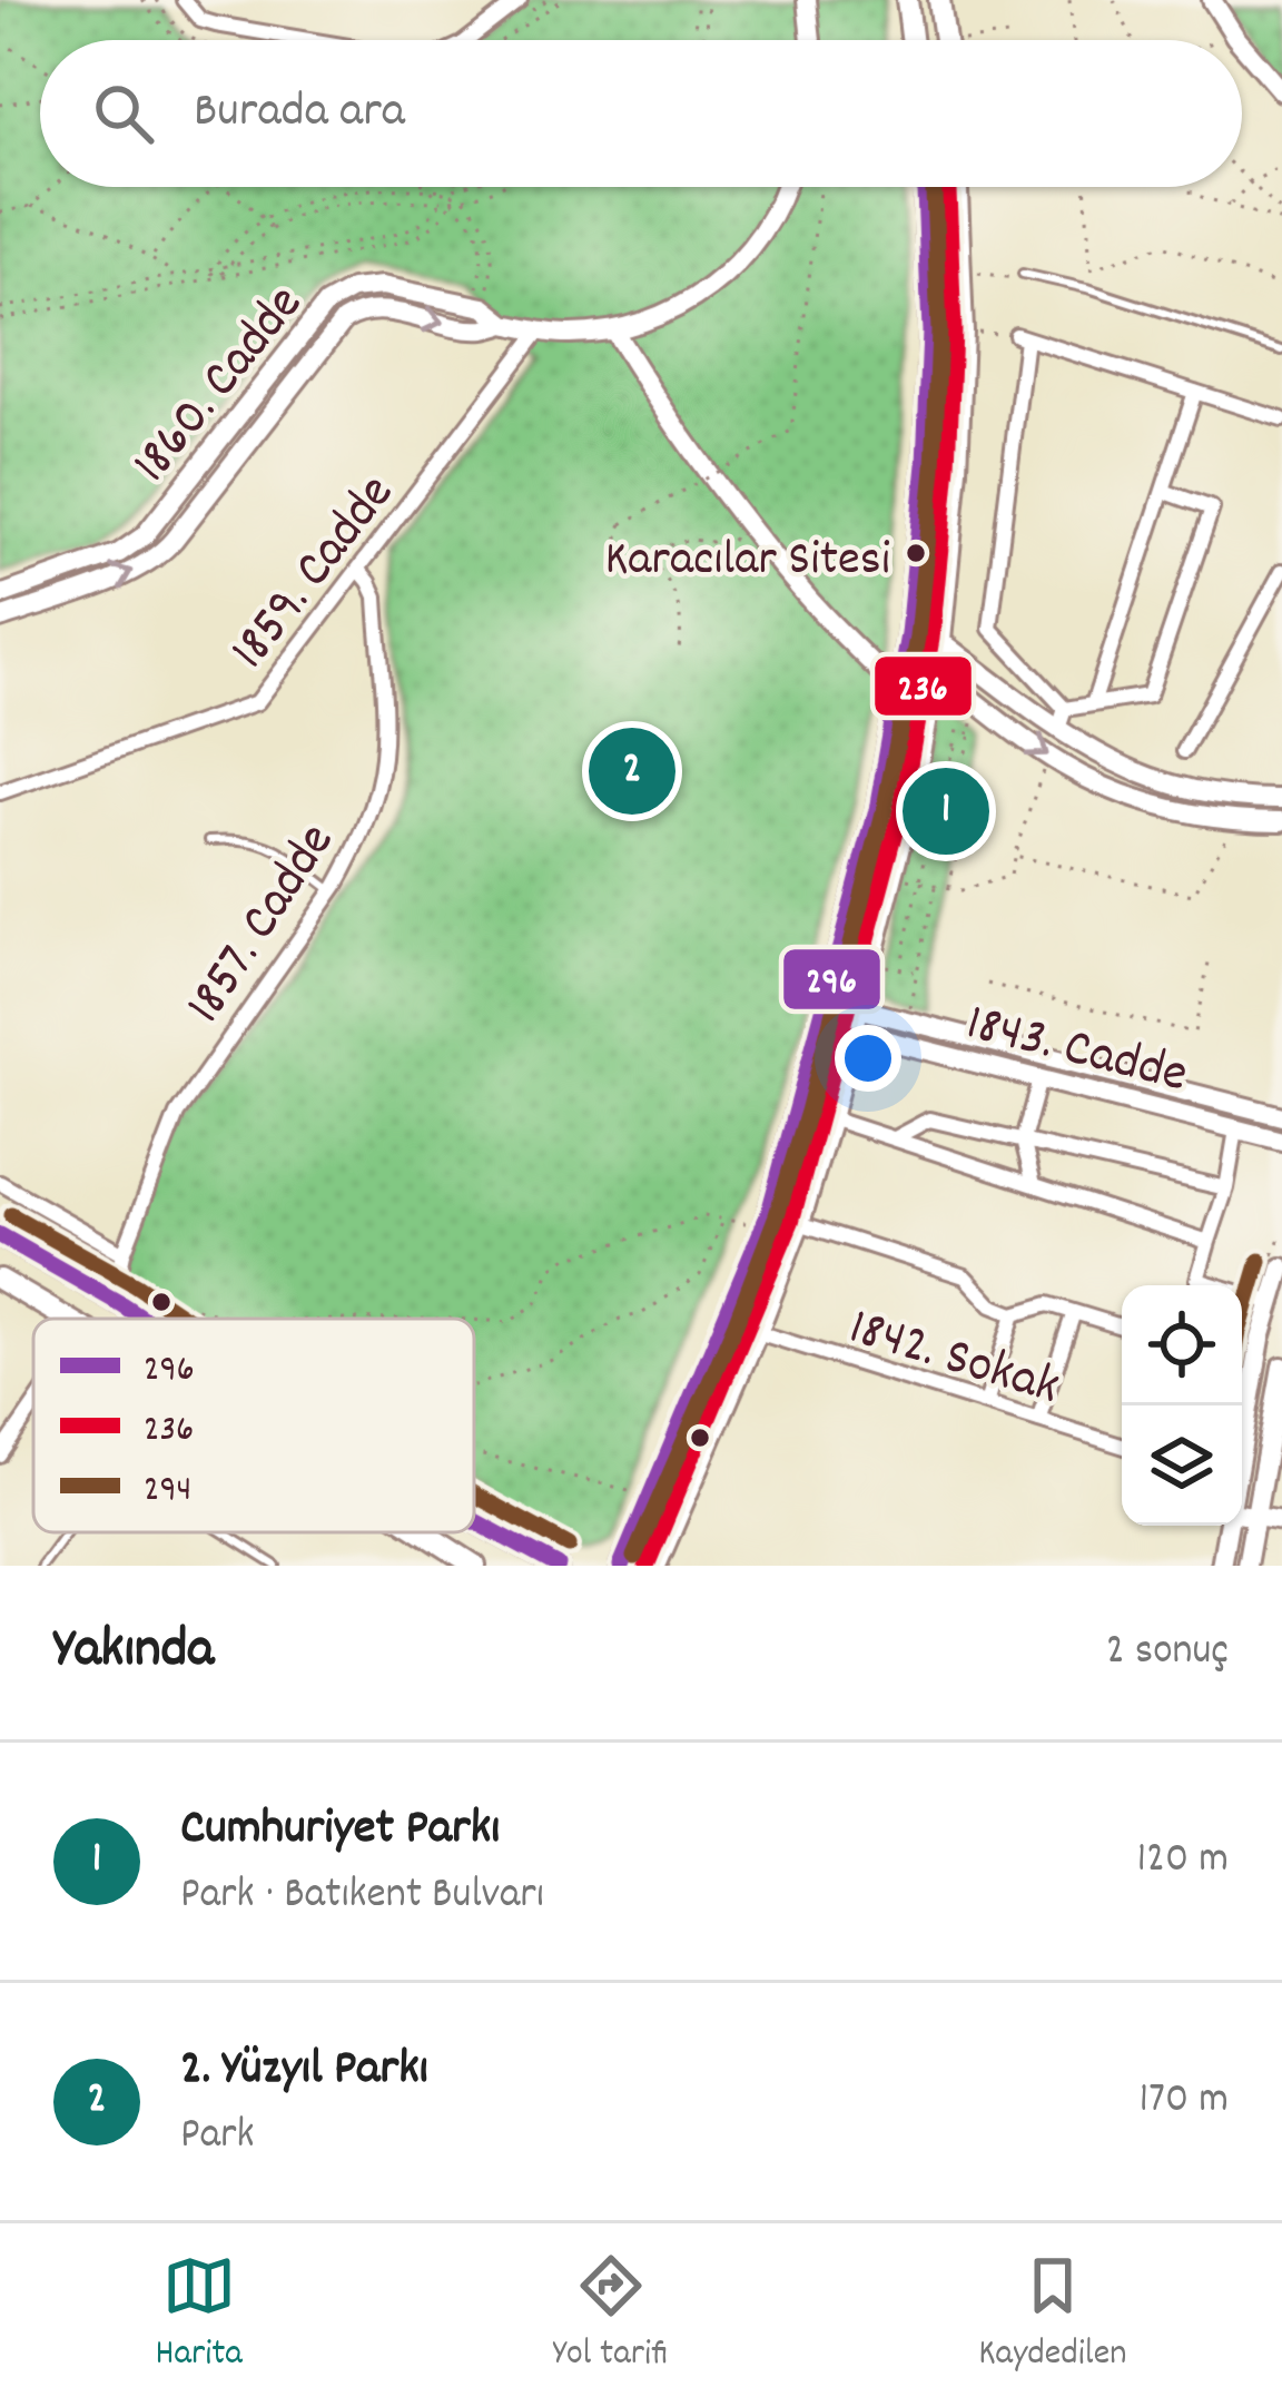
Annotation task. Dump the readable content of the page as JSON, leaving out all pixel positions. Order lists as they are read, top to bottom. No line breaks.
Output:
{"streets":{"street":["1860. Cadde","1859. Cadde","1857. Cadde","1843. Cadde","1842. Sokak"]},"crossings":[["1860. Cadde","1859. Cadde"],["1859. Cadde","1857. Cadde"]],"places":["Karacılar Sitesi"],"lines":["transit line 296","transit line 236","transit line 294"],"legend":["296","236","294"],"page":{"search":"Burada ara","pins":["2","1"],"heading":["Yakında","2 sonuç"],"list":[{"mark":"1","name":"Cumhuriyet Parkı","note":"Park · Batıkent Bulvarı","value":"120 m"},{"mark":"2","name":"2. Yüzyıl Parkı","note":"Park","value":"170 m"}],"nav":["Harita","Yol tarifi","Kaydedilen"]}}
